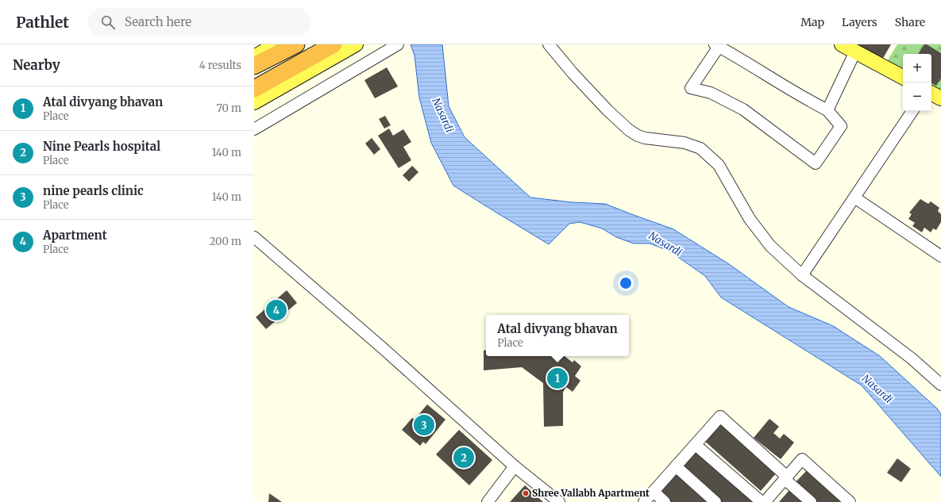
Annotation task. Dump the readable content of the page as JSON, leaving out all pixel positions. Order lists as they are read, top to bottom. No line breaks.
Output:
{"water":["Nasardi"],"places":["Shree Vallabh Apartment"],"page":{"header":"Pathlet","search":"Search here","nav":["Map","Layers","Share"],"heading":["Nearby","4 results"],"map_buttons":["+","−"],"list":[{"mark":"1","name":"Atal divyang bhavan","note":"Place","value":"70 m"},{"mark":"2","name":"Nine Pearls hospital","note":"Place","value":"140 m"},{"mark":"3","name":"nine pearls clinic","note":"Place","value":"140 m"},{"mark":"4","name":"Apartment","note":"Place","value":"200 m"}],"pins":["4","1","3","2"],"popup":["Atal divyang bhavan","Place"]}}
